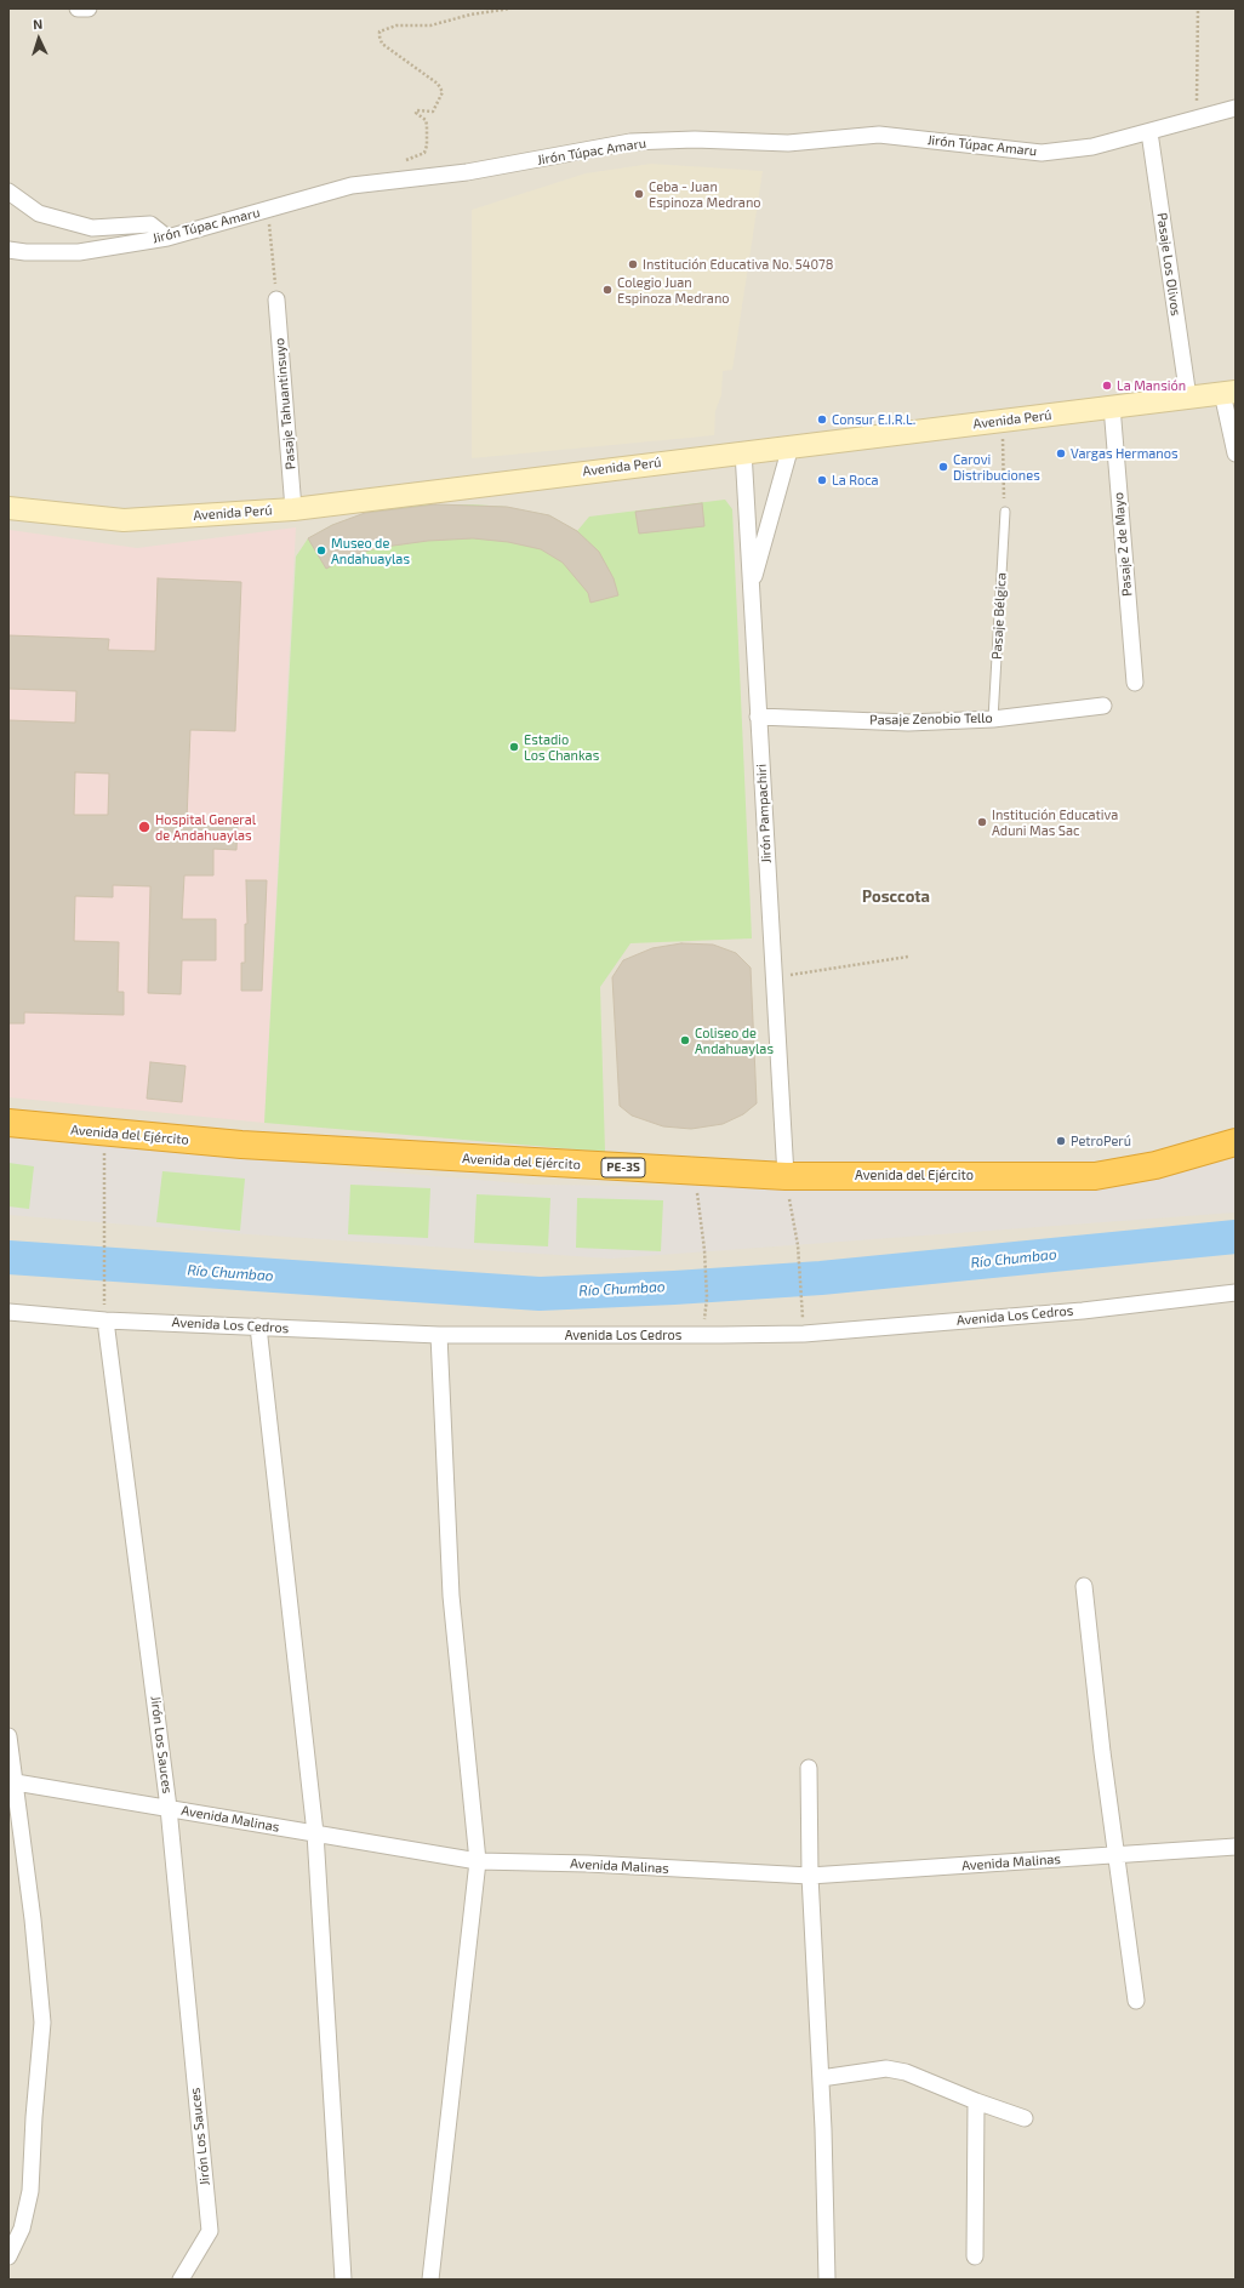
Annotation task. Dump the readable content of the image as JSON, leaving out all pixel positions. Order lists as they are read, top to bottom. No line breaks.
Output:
{"streets":{"highway":["Avenida del Ejército","PE-3S"],"street":["Jirón Túpac Amaru","Pasaje Los Olivos","Pasaje Tahuantinsuyo","Avenida Perú","Pasaje 2 de Mayo","Pasaje Zenobio Tello","Jirón Pampachiri","Avenida Los Cedros","Jirón Los Sauces","Avenida Malinas"],"lane":["Pasaje Bélgica"]},"crossings":[["Jirón Túpac Amaru","Pasaje Los Olivos"],["Pasaje Los Olivos","Avenida Perú"],["Pasaje Tahuantinsuyo","Avenida Perú"],["Avenida Perú","Pasaje 2 de Mayo"],["Avenida Perú","Jirón Pampachiri"],["Pasaje Bélgica","Pasaje Zenobio Tello"],["Pasaje Zenobio Tello","Jirón Pampachiri"],["Jirón Pampachiri","Avenida del Ejército"],["Avenida Los Cedros","Jirón Los Sauces"],["Jirón Los Sauces","Avenida Malinas"]],"districts":["Posccota"],"water":["Río Chumbao"],"places":["Ceba - Juan Espinoza Medrano","Institución Educativa No. 54078","Colegio Juan Espinoza Medrano","La Mansión","Consur E.I.R.L.","Vargas Hermanos","Carovi Distribuciones","La Roca","Museo de Andahuaylas","Estadio Los Chankas","Institución Educativa Aduni Mas Sac","Hospital General de Andahuaylas","Coliseo de Andahuaylas","PetroPerú"],"north":"top"}
